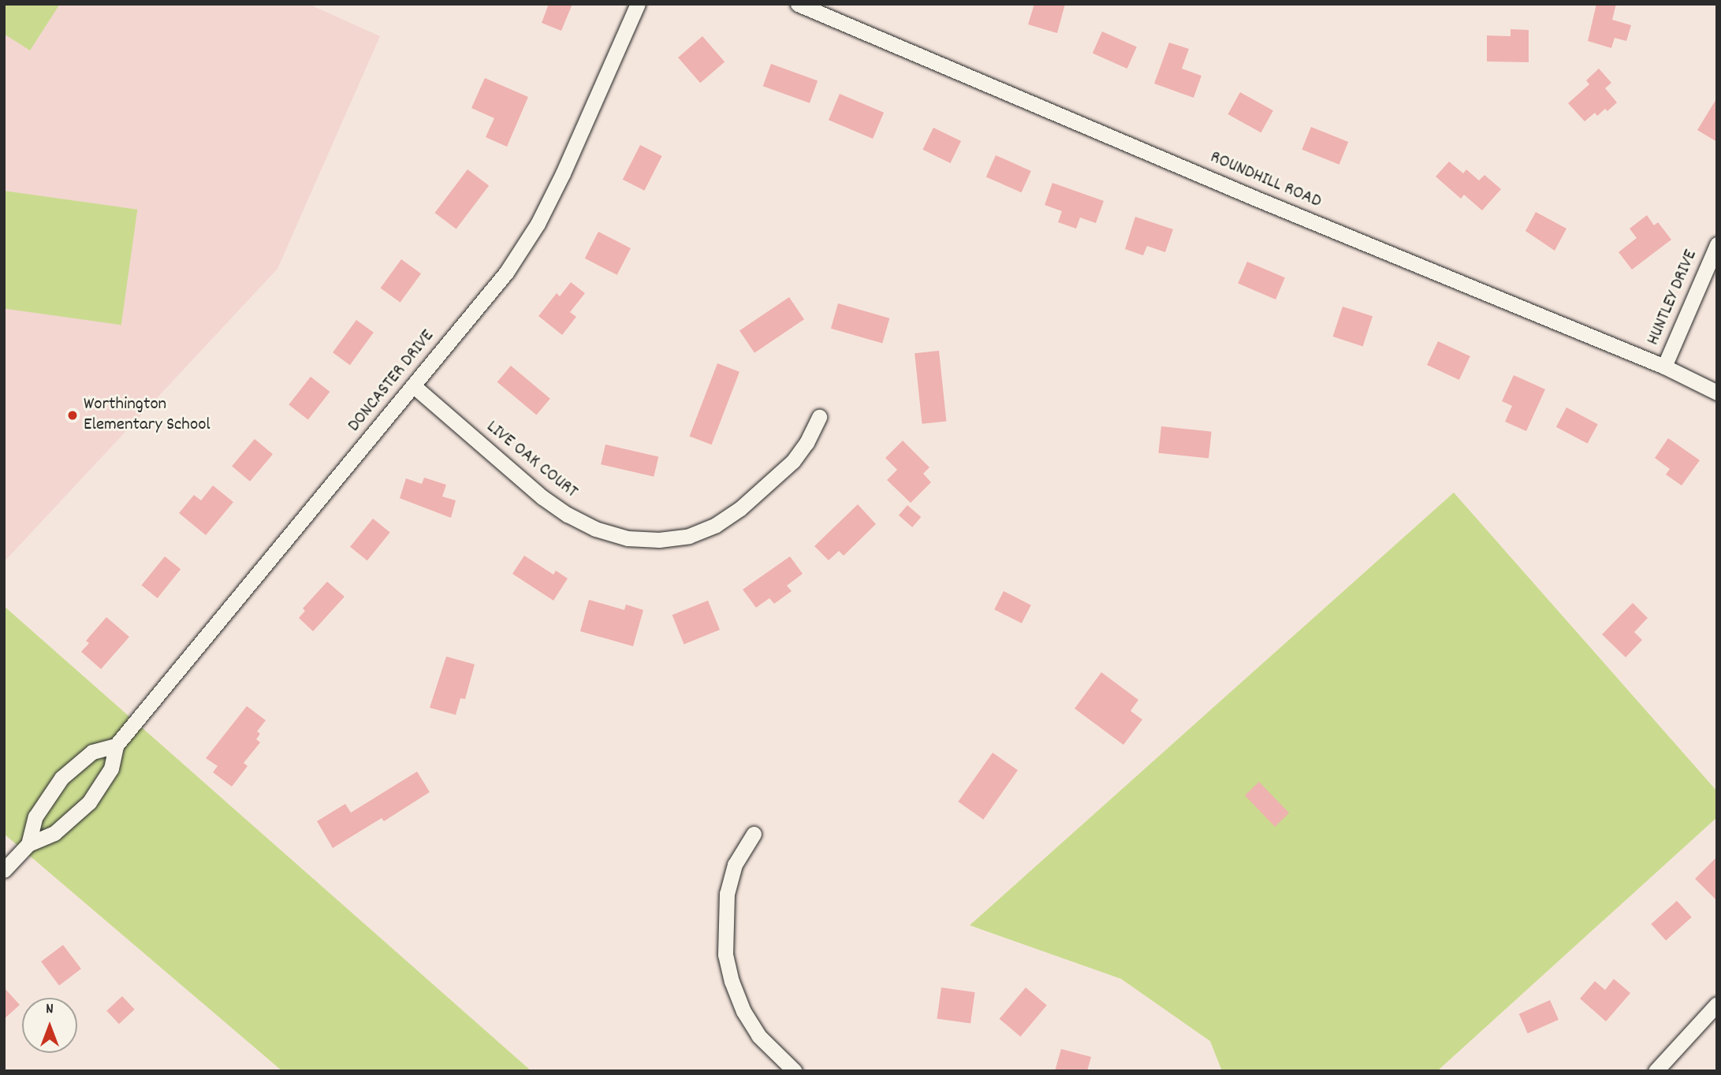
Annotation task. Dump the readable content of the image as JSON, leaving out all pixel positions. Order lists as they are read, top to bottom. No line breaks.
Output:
{"streets":{"street":["ROUNDHILL ROAD","HUNTLEY DRIVE","DONCASTER DRIVE","LIVE OAK COURT"]},"crossings":[["ROUNDHILL ROAD","HUNTLEY DRIVE"],["DONCASTER DRIVE","LIVE OAK COURT"]],"places":["Worthington Elementary School"],"north":"top"}
